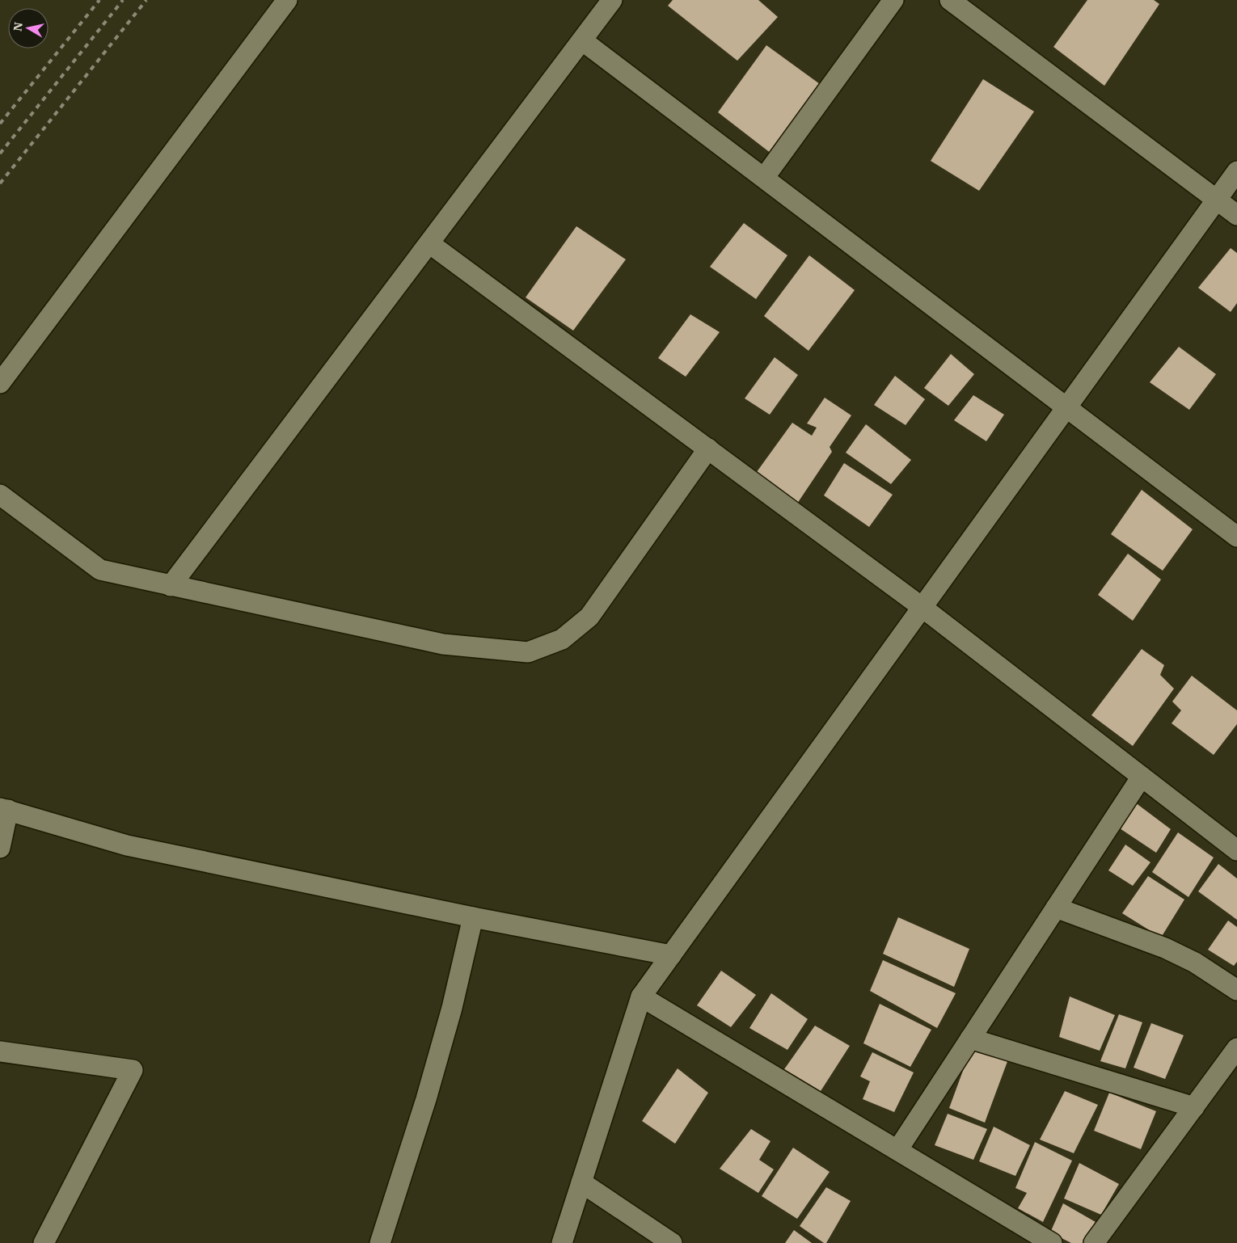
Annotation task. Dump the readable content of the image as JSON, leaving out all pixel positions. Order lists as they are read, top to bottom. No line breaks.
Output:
{"north":"left"}
